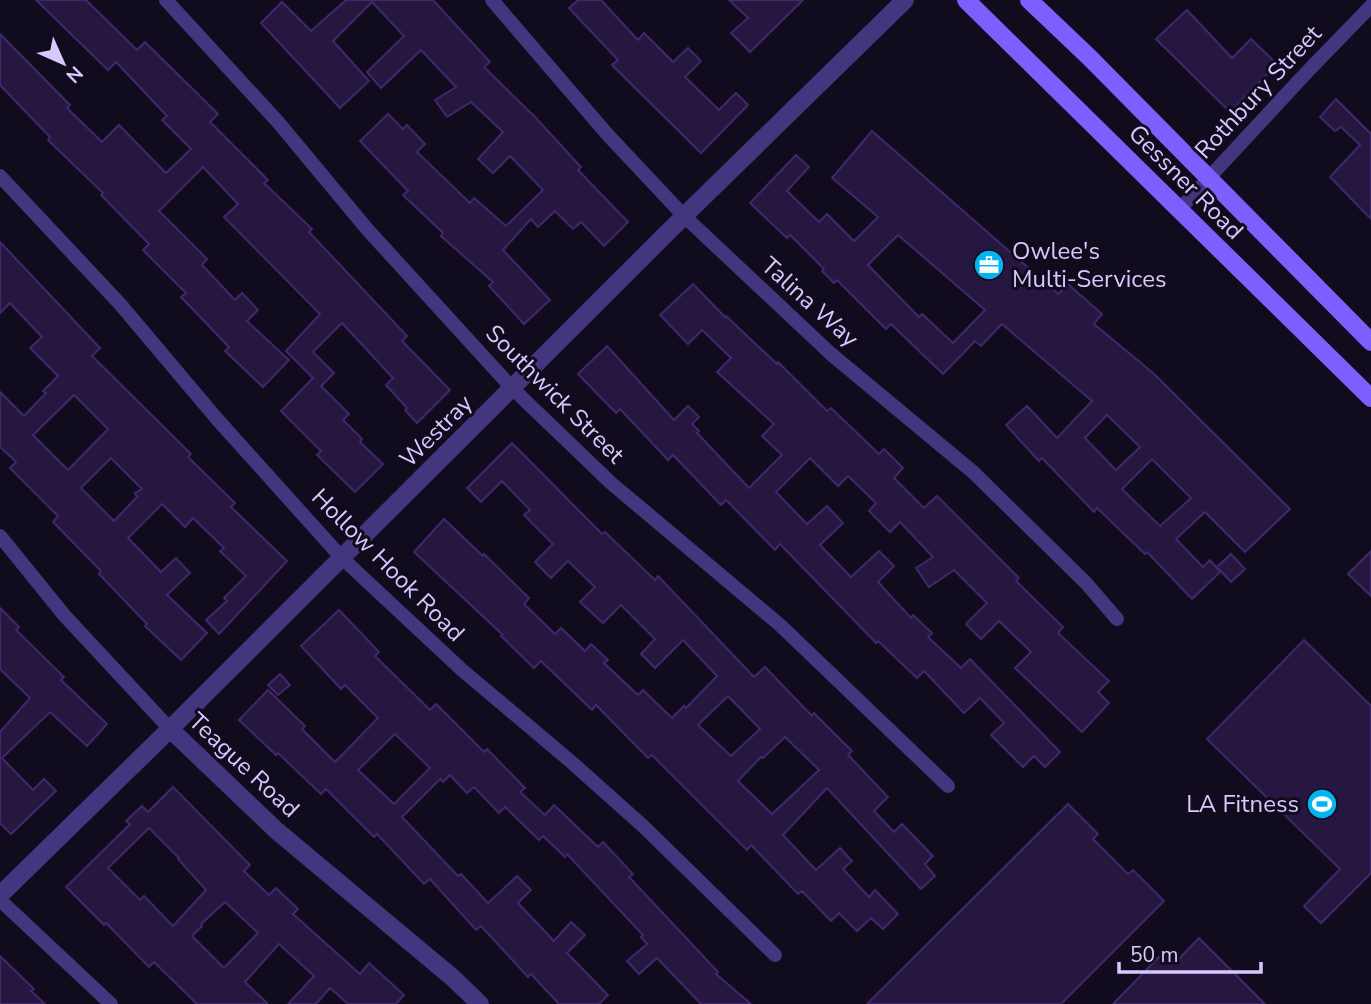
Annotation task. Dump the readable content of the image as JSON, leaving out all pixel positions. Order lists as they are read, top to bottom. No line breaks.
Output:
{"streets":{"main road":["Gessner Road"],"street":["Rothbury Street","Talina Way","Southwick Street","Westray","Hollow Hook Road","Teague Road"]},"crossings":[["Rothbury Street","Gessner Road"],["Talina Way","Westray"],["Southwick Street","Westray"],["Westray","Hollow Hook Road"],["Westray","Teague Road"]],"places":{"office":["Owlee's Multi-Services"],"sports":["LA Fitness"]},"scale_bar":"50 m","north":"bottom right"}
